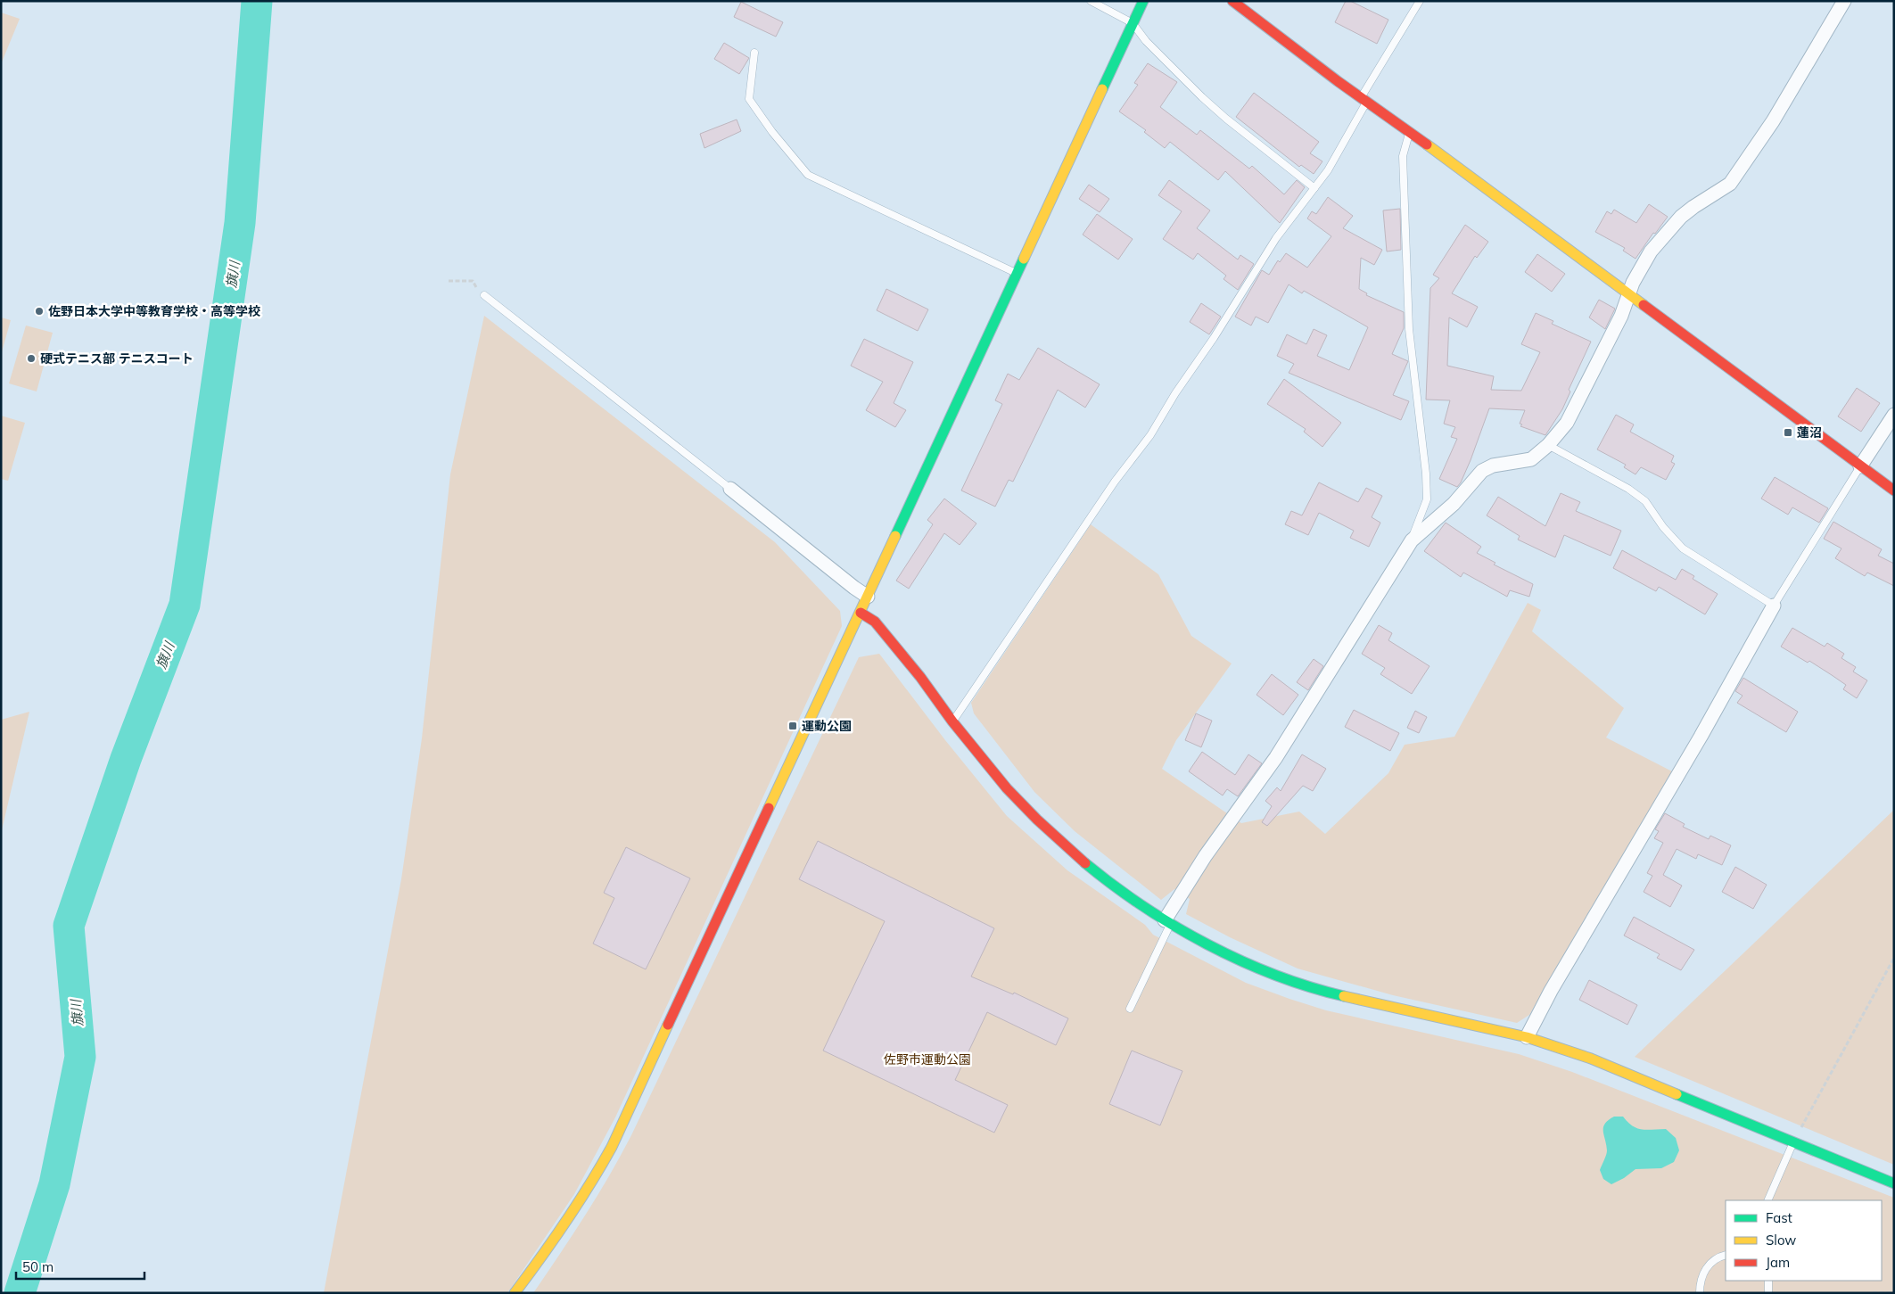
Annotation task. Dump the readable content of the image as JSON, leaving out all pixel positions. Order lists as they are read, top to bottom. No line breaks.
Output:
{"water":["旗川"],"parks":["佐野市運動公園"],"places":{"other":["佐野日本大学中等教育学校・高等学校","硬式テニス部 テニスコート"],"transit":["蓮沼","運動公園"]},"legend":["Fast","Slow","Jam"],"scale_bar":"50 m"}
